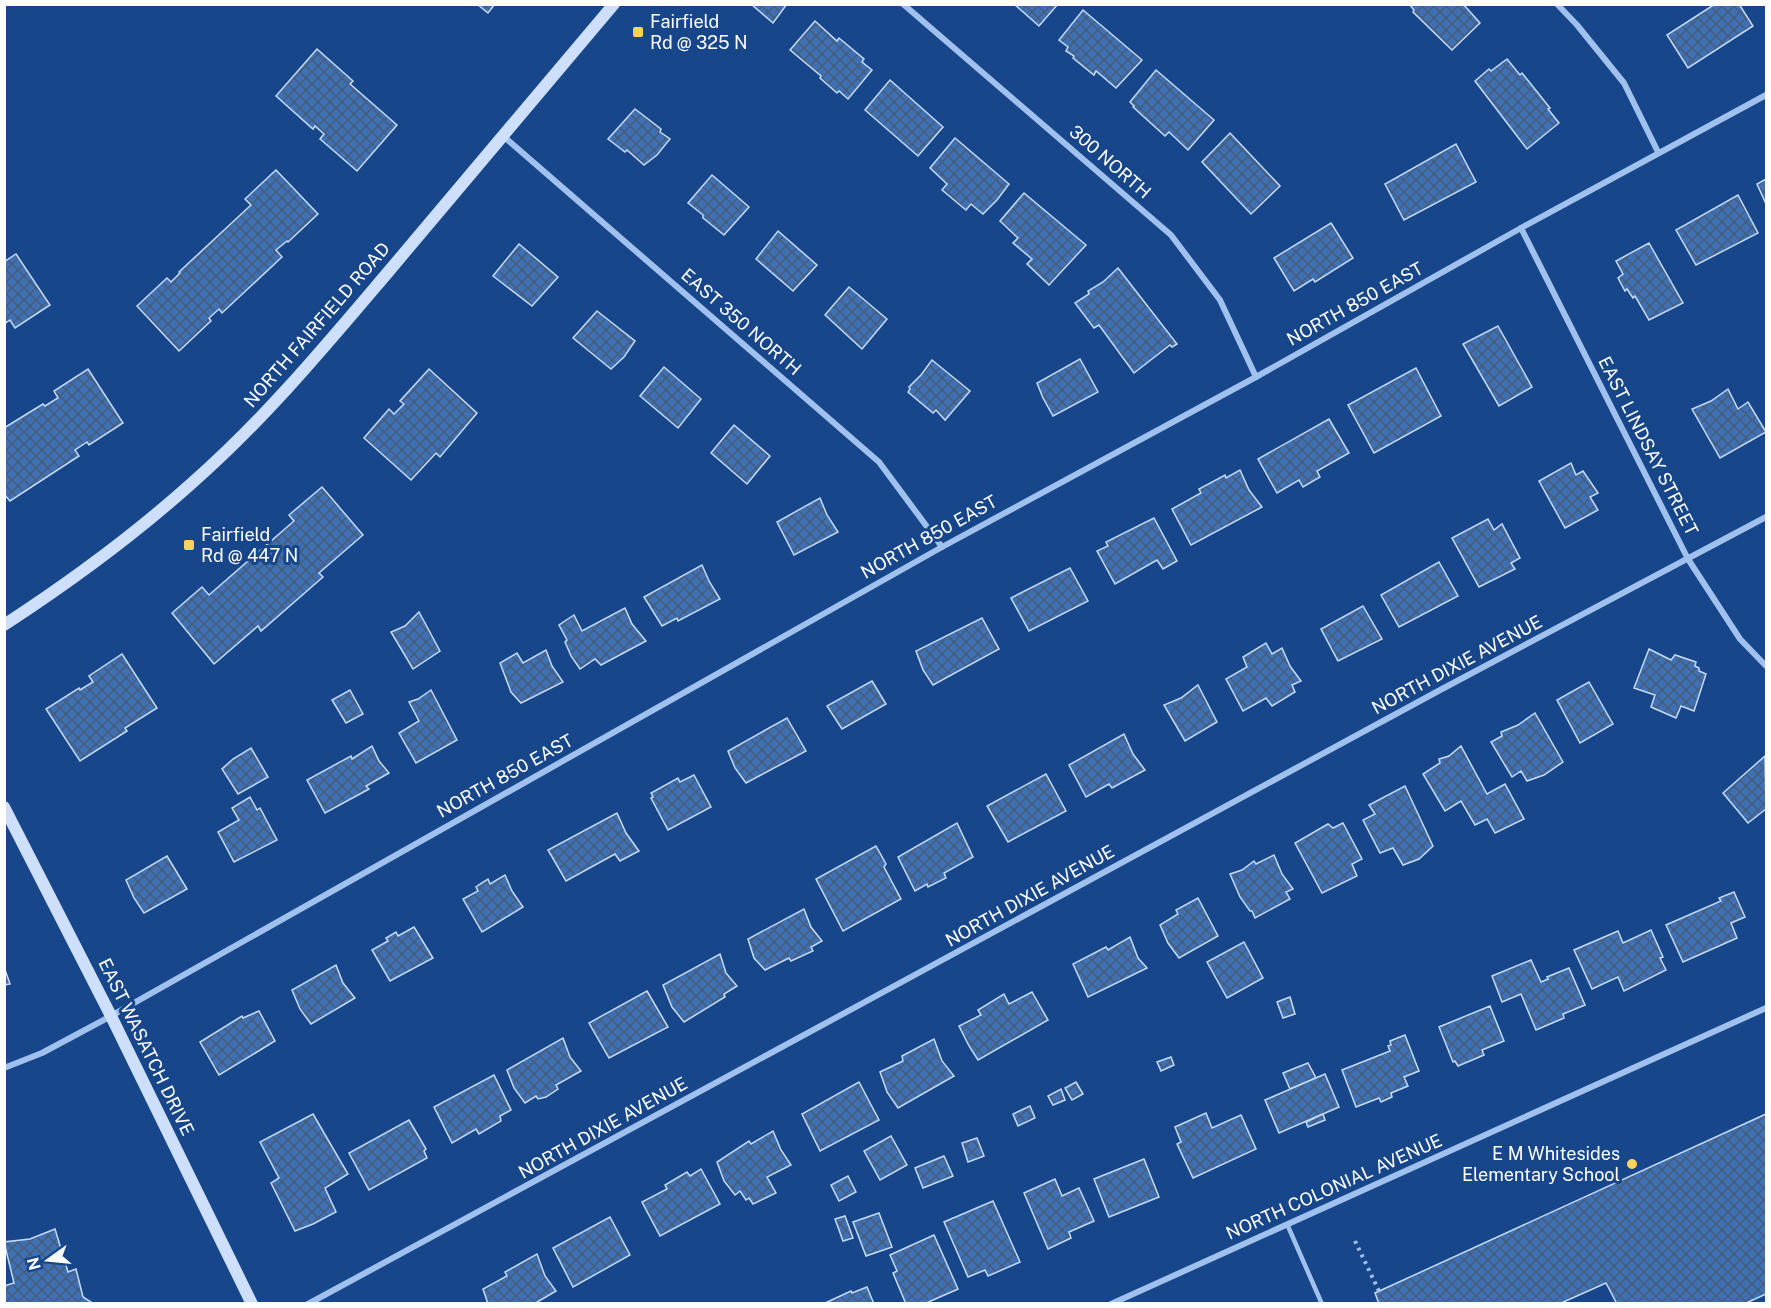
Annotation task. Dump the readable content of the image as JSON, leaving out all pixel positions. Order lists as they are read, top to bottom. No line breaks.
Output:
{"streets":{"main road":["NORTH FAIRFIELD ROAD","EAST WASATCH DRIVE"],"street":["300 NORTH","NORTH 850 EAST","EAST 350 NORTH","EAST LINDSAY STREET","NORTH DIXIE AVENUE","NORTH COLONIAL AVENUE"]},"crossings":[["300 NORTH","NORTH 850 EAST"],["NORTH 850 EAST","EAST 350 NORTH"],["NORTH 850 EAST","EAST LINDSAY STREET"],["NORTH 850 EAST","EAST WASATCH DRIVE"],["EAST 350 NORTH","NORTH FAIRFIELD ROAD"],["EAST LINDSAY STREET","NORTH DIXIE AVENUE"]],"places":{"transit":["Fairfield Rd @ 325 N","Fairfield Rd @ 447 N"],"other":["E M Whitesides Elementary School"]},"north":"left"}
